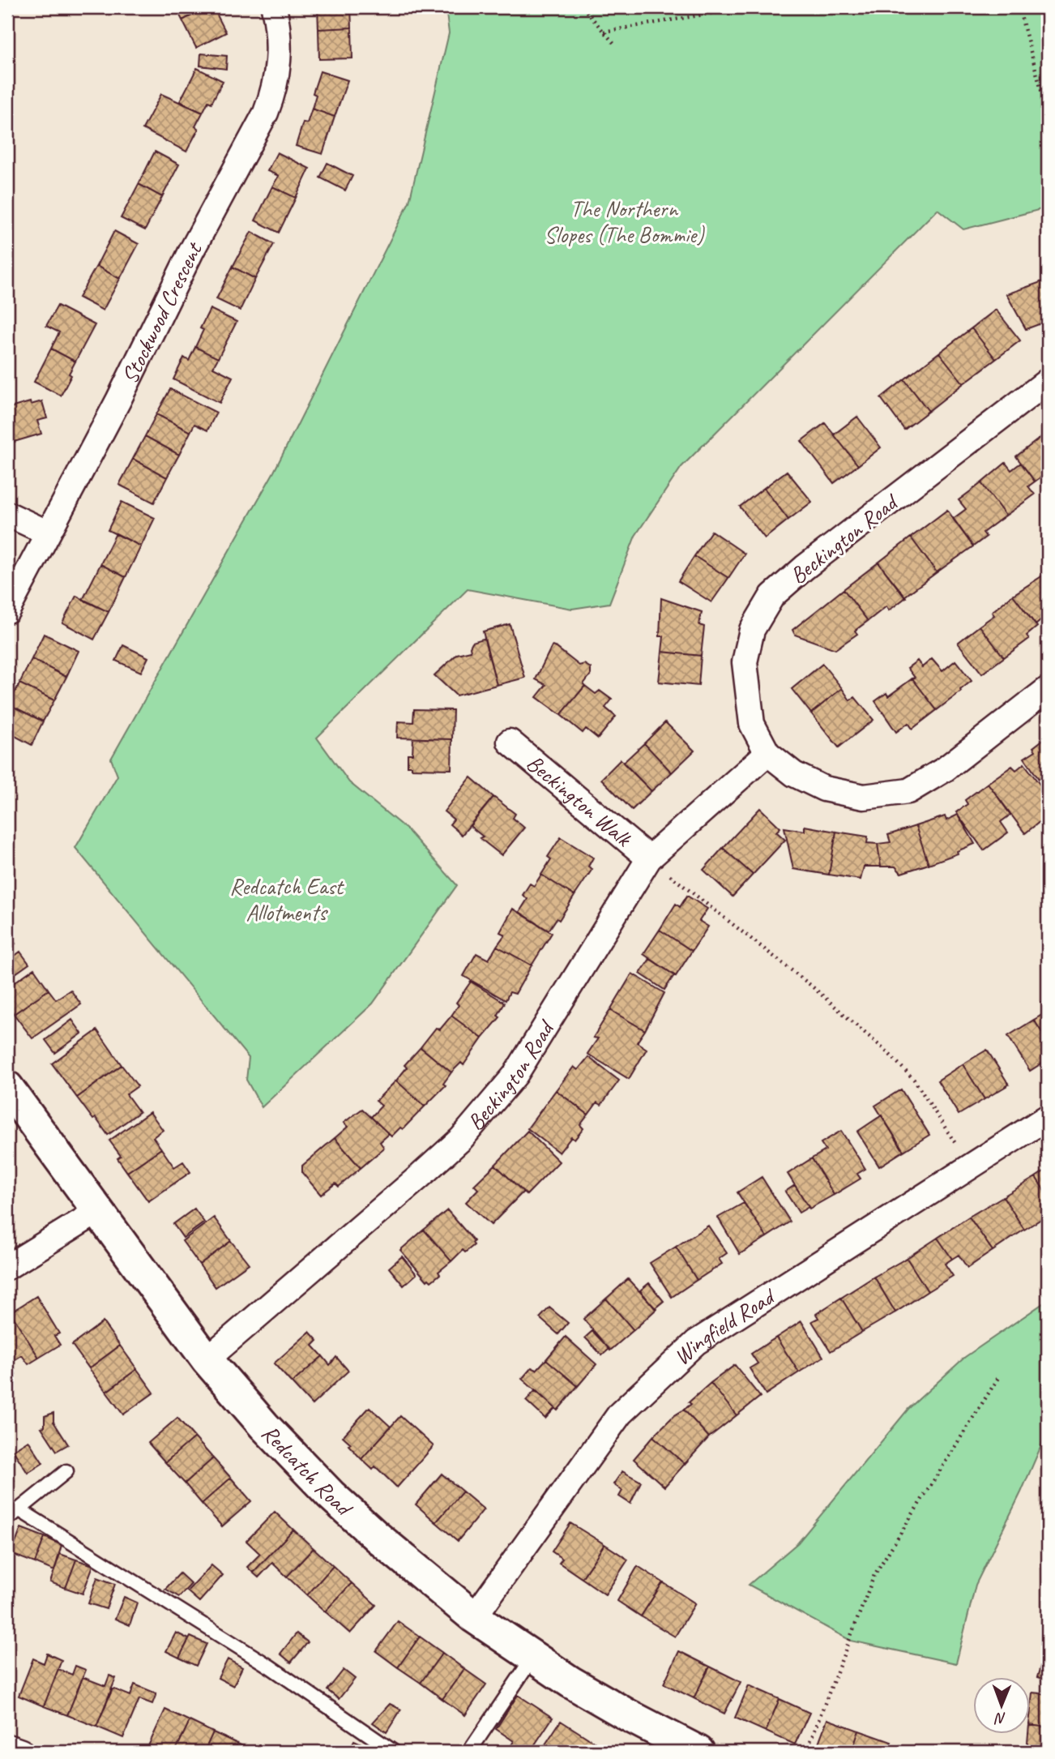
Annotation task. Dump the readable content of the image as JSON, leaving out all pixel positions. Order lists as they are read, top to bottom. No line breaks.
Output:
{"streets":{"main road":["Redcatch Road"],"street":["Stockwood Crescent","Beckington Road","Beckington Walk","Wingfield Road"]},"crossings":[["Beckington Road","Beckington Walk"],["Beckington Road","Redcatch Road"],["Wingfield Road","Redcatch Road"]],"parks":["The Northern Slopes (The Bommie)","Redcatch East Allotments"],"north":"bottom"}
